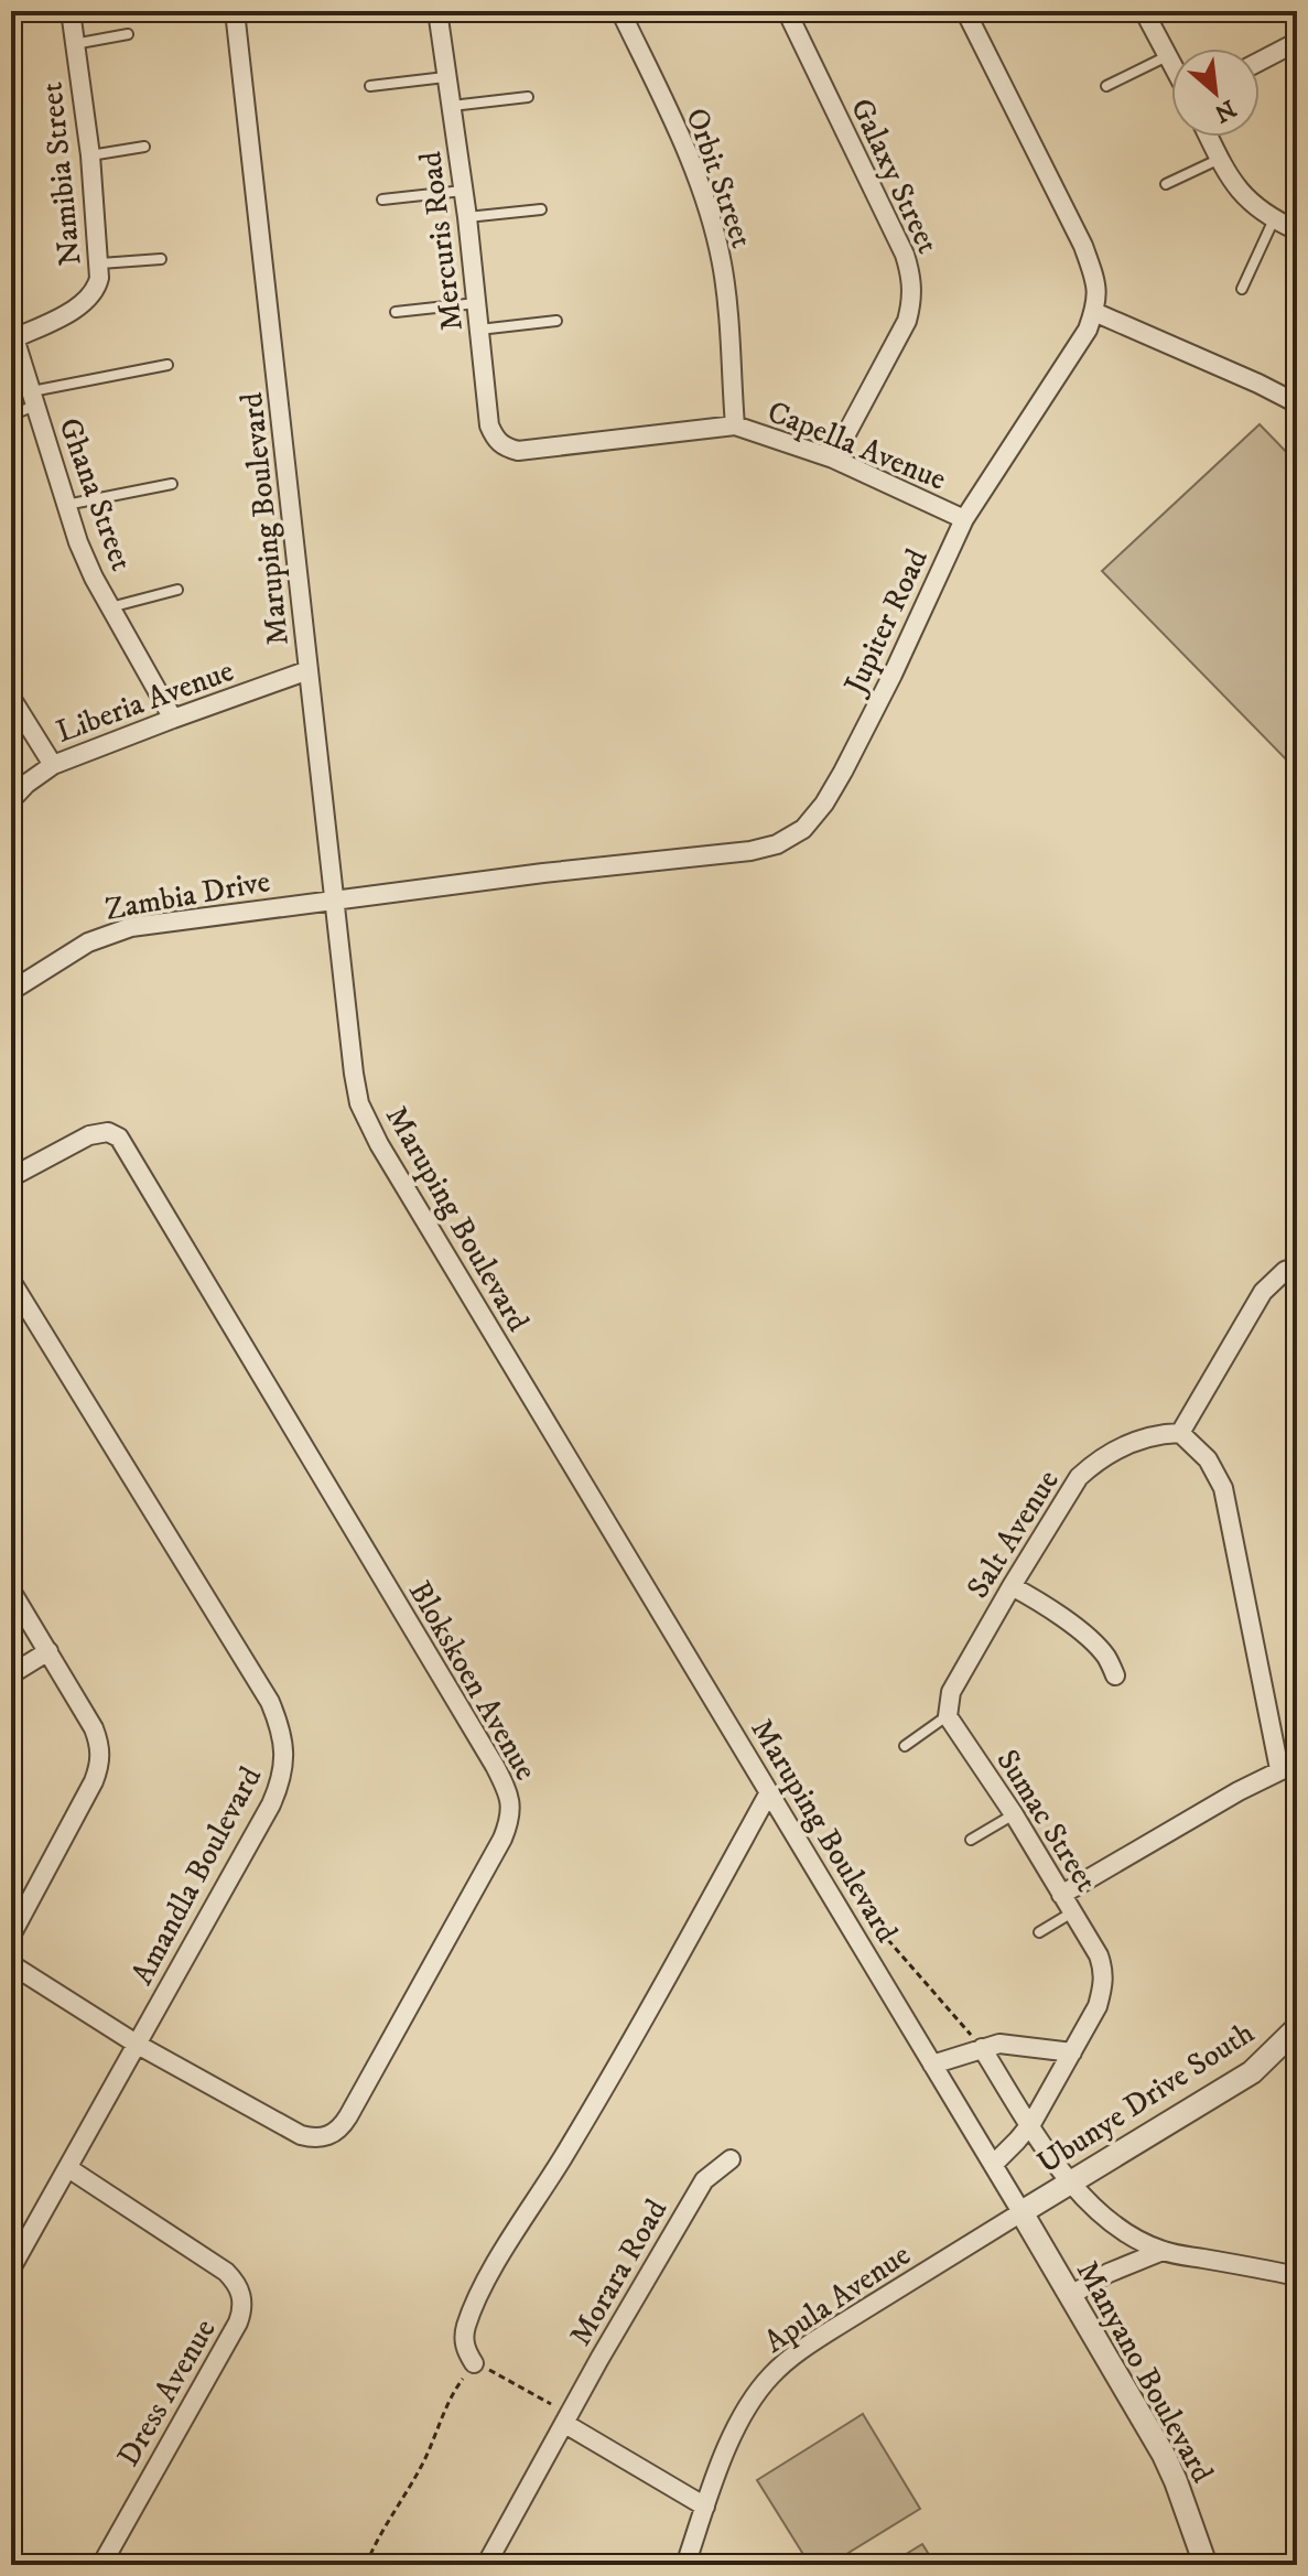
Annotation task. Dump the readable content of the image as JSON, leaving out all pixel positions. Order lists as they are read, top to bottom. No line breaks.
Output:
{"streets":{"street":["Namibia Street","Galaxy Street","Orbit Street","Mercuris Road","Capella Avenue","Ghana Street","Maruping Boulevard","Jupiter Road","Liberia Avenue","Zambia Drive","Salt Avenue","Blokskoen Avenue","Sumac Street","Amandla Boulevard","Ubunye Drive South","Morara Road","Apula Avenue","Manyano Boulevard","Dress Avenue"]},"crossings":[["Namibia Street","Ghana Street"],["Galaxy Street","Capella Avenue"],["Orbit Street","Capella Avenue"],["Mercuris Road","Capella Avenue"],["Capella Avenue","Jupiter Road"],["Ghana Street","Liberia Avenue"],["Maruping Boulevard","Jupiter Road"],["Maruping Boulevard","Liberia Avenue"],["Maruping Boulevard","Zambia Drive"],["Maruping Boulevard","Ubunye Drive South"],["Maruping Boulevard","Apula Avenue"],["Maruping Boulevard","Manyano Boulevard"],["Jupiter Road","Zambia Drive"],["Salt Avenue","Sumac Street"],["Blokskoen Avenue","Amandla Boulevard"],["Amandla Boulevard","Dress Avenue"],["Ubunye Drive South","Apula Avenue"],["Ubunye Drive South","Manyano Boulevard"],["Apula Avenue","Manyano Boulevard"]],"north":"bottom right"}
